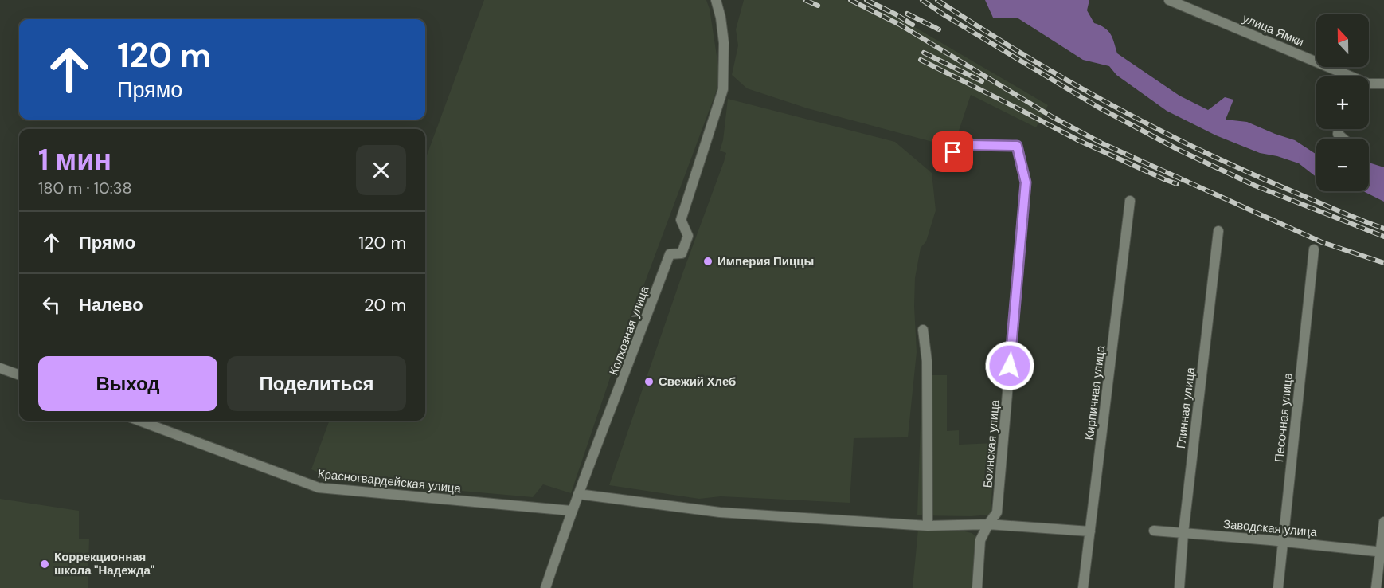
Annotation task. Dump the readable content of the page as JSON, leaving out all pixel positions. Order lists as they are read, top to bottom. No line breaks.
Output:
{"streets":{"street":["улица Ямки","Колхозная улица","Кирпичная улица","Глинная улица","Песочная улица","Боинская улица","Красногвардейская улица","Заводская улица"]},"crossings":[["Колхозная улица","Красногвардейская улица"],["Глинная улица","Заводская улица"],["Песочная улица","Заводская улица"]],"places":["Империя Пиццы","Свежий Хлеб","Коррекционная школа \"Надежда\""],"north":"top","page":{"map_buttons":["+","−"],"turn":["120 m","Прямо"],"heading":["1 мин","180 m · 10:38"],"list":[{"name":"Прямо","value":"120 m"},{"name":"Налево","value":"20 m"}],"buttons":["Выход","Поделиться"]}}
